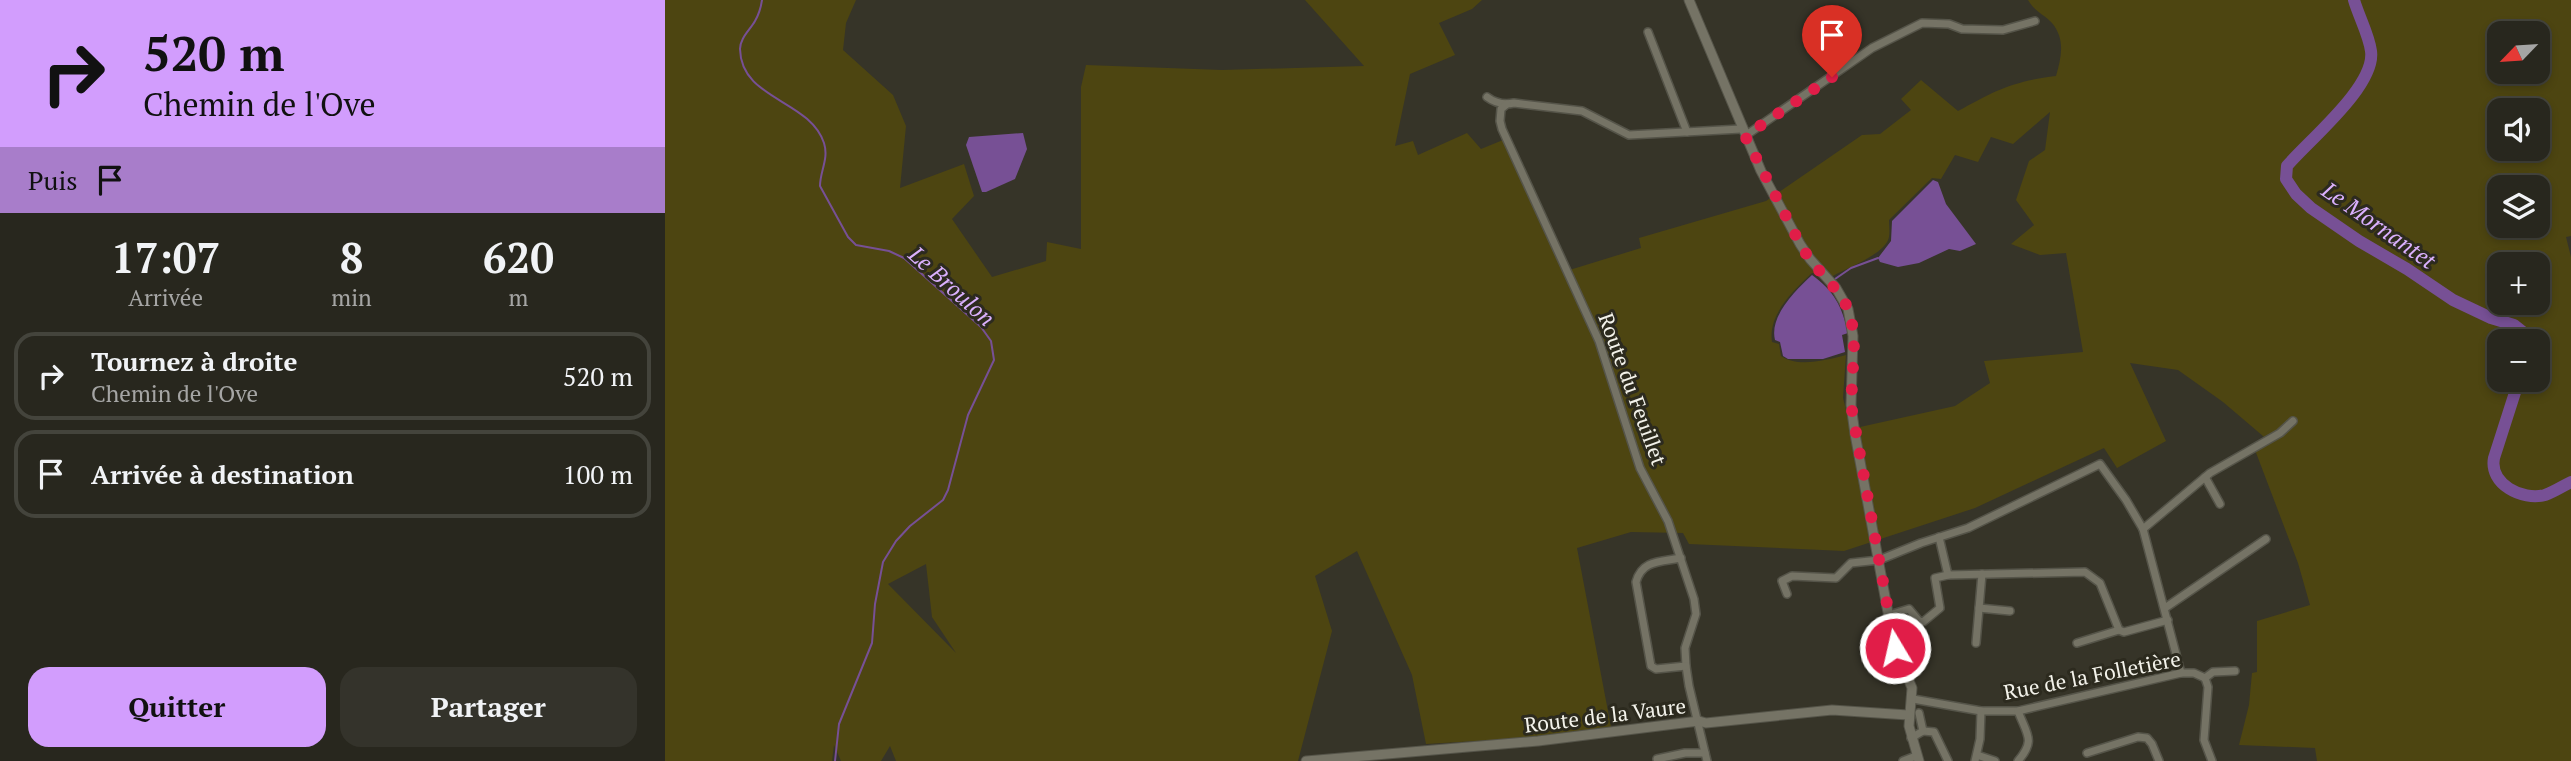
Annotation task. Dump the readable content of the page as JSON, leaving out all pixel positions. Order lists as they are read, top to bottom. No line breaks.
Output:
{"streets":{"street":["Route du Feuillet","Rue de la Folletière","Route de la Vaure"]},"crossings":[["Route du Feuillet","Route de la Vaure"]],"water":["Le Mornantet","Le Broulon"],"north":"bottom left","page":{"turn":["520 m","Chemin de l'Ove"],"map_buttons":["+","−"],"then":"Puis","eta":["17:07","Arrivée","8","min","620","m"],"list":[{"name":"Tournez à droite","note":"Chemin de l'Ove","value":"520 m"},{"name":"Arrivée à destination","value":"100 m"}],"buttons":["Quitter","Partager"]}}
